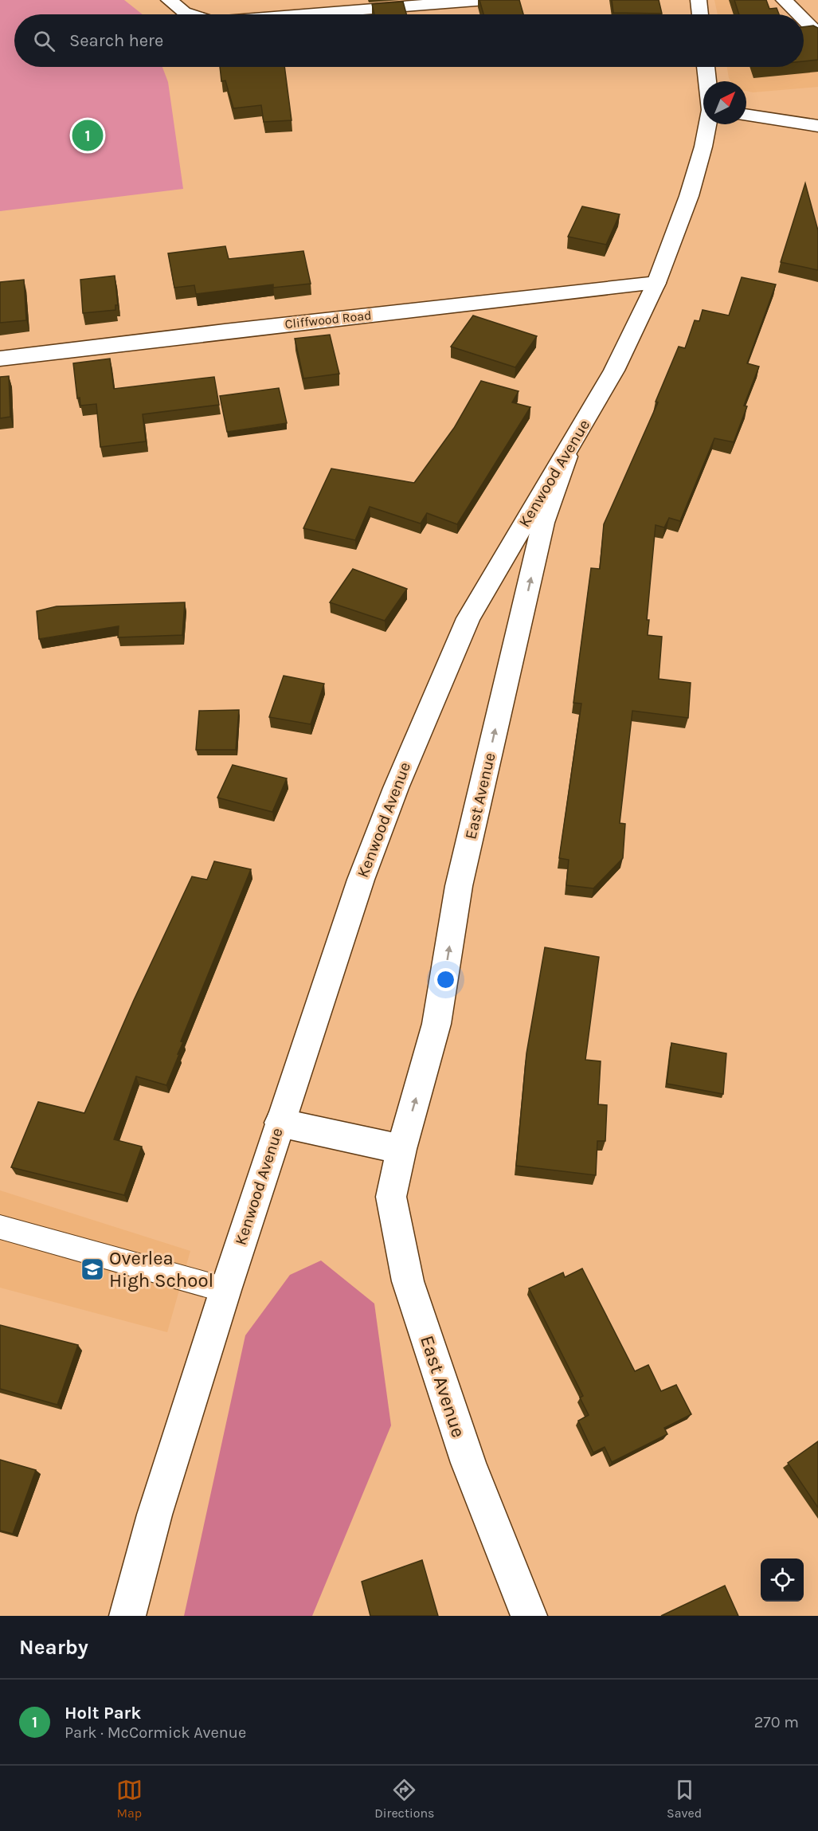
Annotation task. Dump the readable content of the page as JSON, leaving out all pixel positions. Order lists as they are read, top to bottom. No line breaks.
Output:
{"streets":{"street":["Cliffwood Road","Kenwood Avenue","East Avenue"]},"crossings":[["Cliffwood Road","Kenwood Avenue"],["Kenwood Avenue","East Avenue"]],"one_way":["East Avenue"],"places":{"school or university":["Overlea High School"]},"north":"top right","page":{"search":"Search here","pins":"1","heading":"Nearby","list":[{"mark":"1","name":"Holt Park","note":"Park · McCormick Avenue","value":"270 m"}],"nav":["Map","Directions","Saved"]}}
